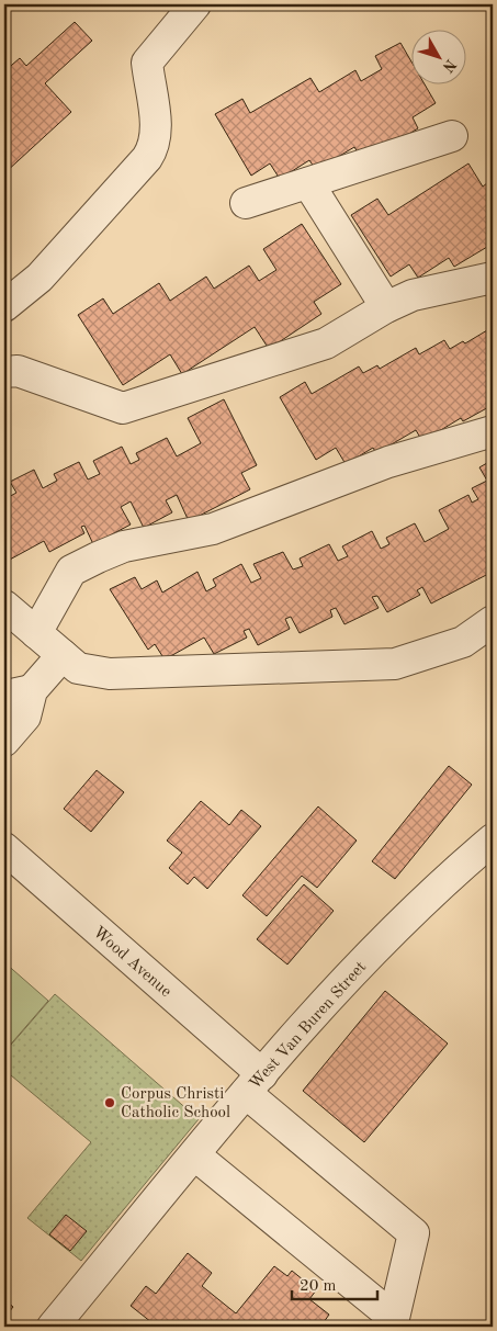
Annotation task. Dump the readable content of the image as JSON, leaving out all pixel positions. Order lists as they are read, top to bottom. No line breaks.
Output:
{"streets":{"street":["Wood Avenue","West Van Buren Street"]},"crossings":[["Wood Avenue","West Van Buren Street"]],"places":["Corpus Christi Catholic School"],"scale_bar":"20 m","north":"bottom right"}
